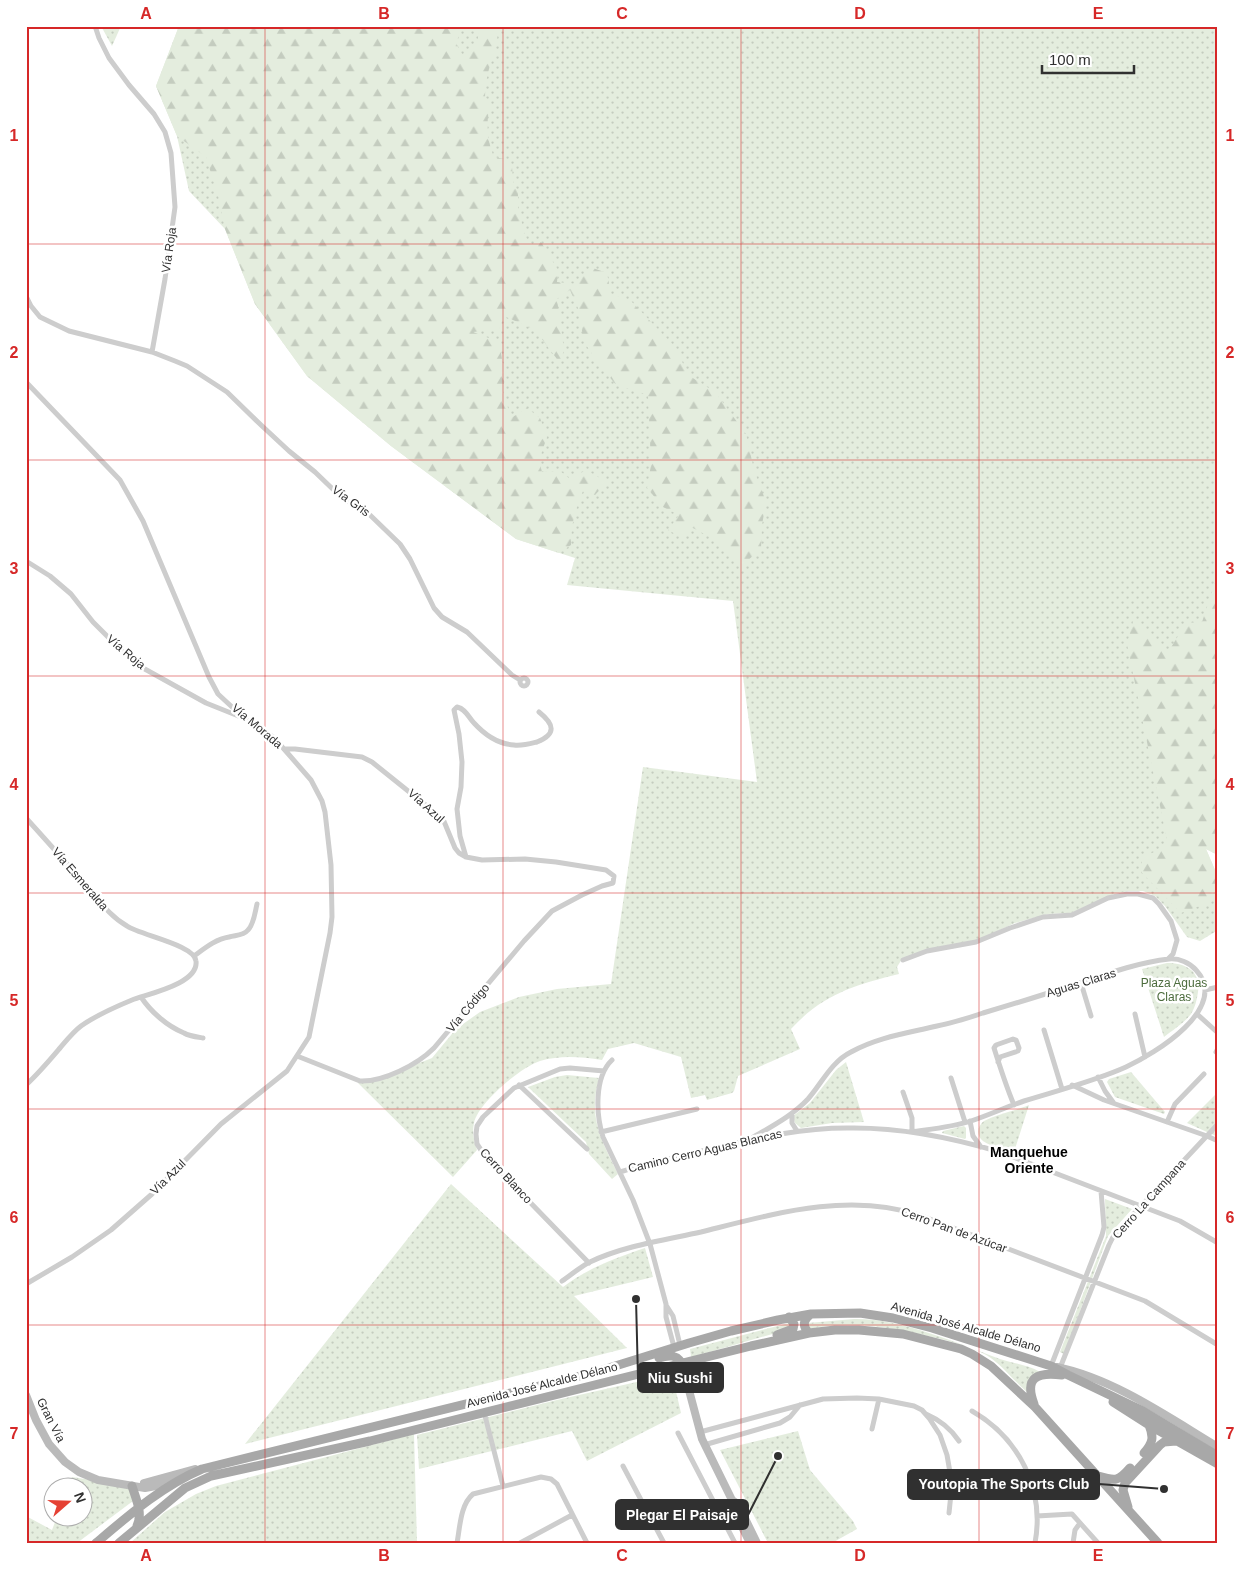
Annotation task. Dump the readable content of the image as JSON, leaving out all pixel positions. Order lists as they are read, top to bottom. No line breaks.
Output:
{"streets":{"main road":["Avenida José Alcalde Délano","Gran Vía"],"street":["Vía Roja","Vía Gris","Vía Morada","Vía Azul","Vía Esmeralda","Aguas Claras","Vía Código","Camino Cerro Aguas Blancas","Cerro Blanco","Cerro La Campana","Cerro Pan de Azúcar"]},"crossings":[["Vía Roja","Vía Gris"],["Vía Roja","Vía Morada"],["Vía Morada","Vía Azul"],["Vía Morada","Vía Código"],["Vía Azul","Vía Código"],["Aguas Claras","Camino Cerro Aguas Blancas"],["Camino Cerro Aguas Blancas","Cerro La Campana"],["Cerro Blanco","Cerro Pan de Azúcar"],["Cerro La Campana","Cerro Pan de Azúcar"],["Cerro La Campana","Avenida José Alcalde Délano"],["Avenida José Alcalde Délano","Gran Vía"]],"districts":["Manquehue Oriente"],"parks":["Plaza Aguas Claras"],"places":["Niu Sushi","Plegar El Paisaje","Youtopia The Sports Club"],"scale_bar":"100 m","north":"right","grid":{"columns":["A","B","C","D","E"],"rows":["1","2","3","4","5","6","7"]}}
